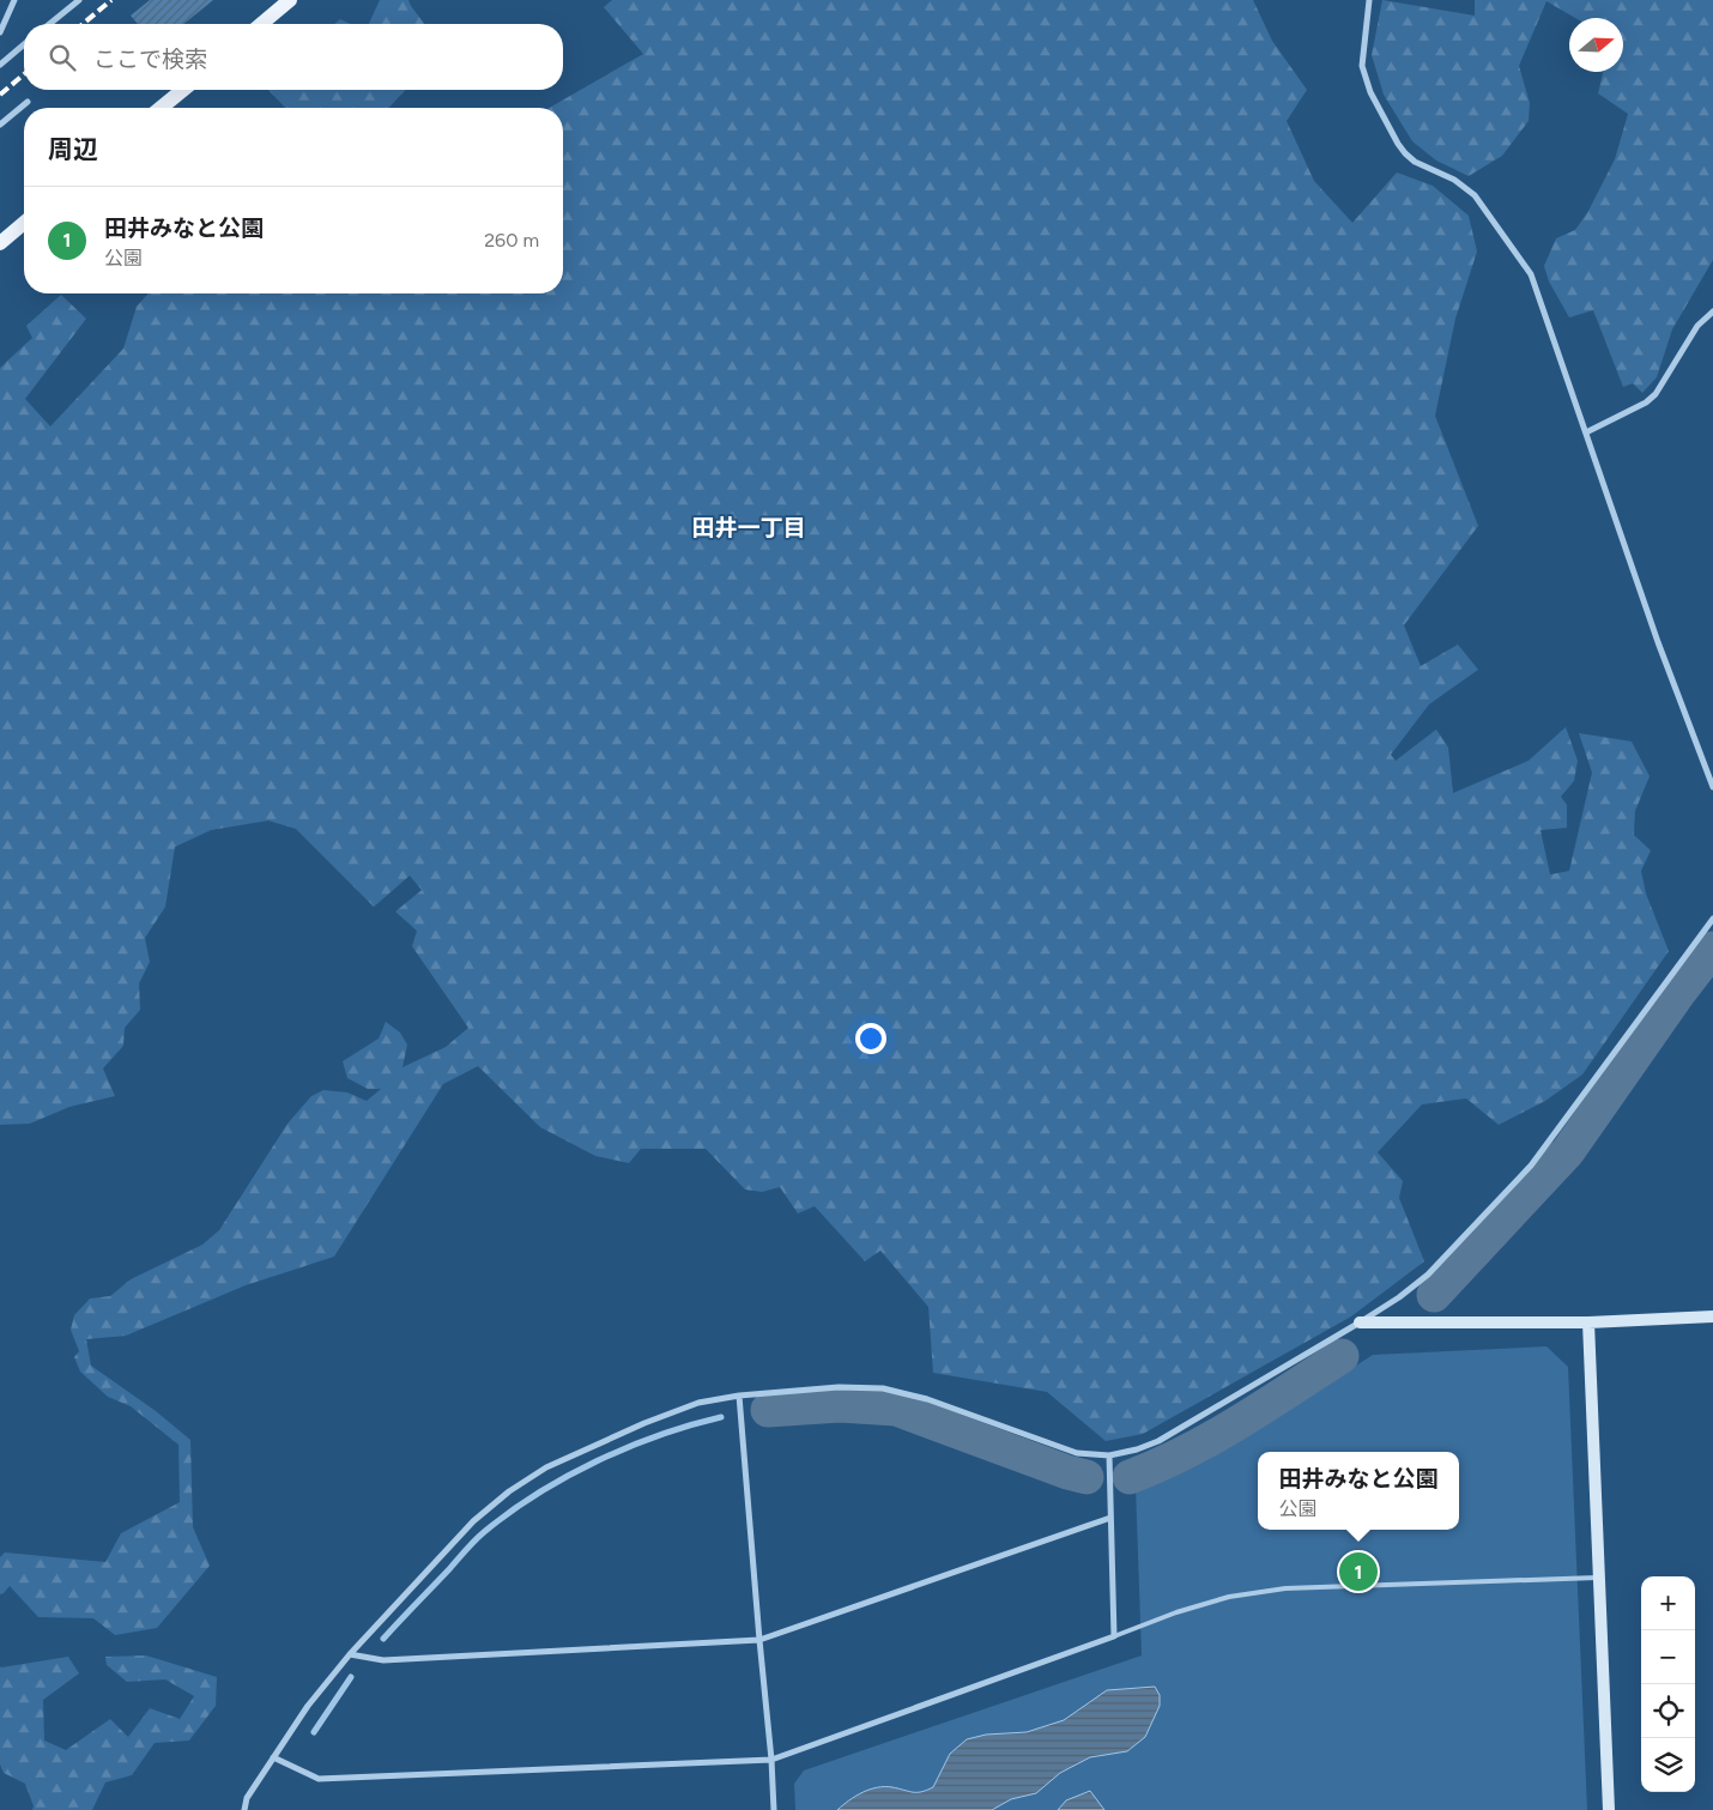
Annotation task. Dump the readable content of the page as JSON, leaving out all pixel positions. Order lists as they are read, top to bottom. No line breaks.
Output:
{"districts":["田井一丁目"],"north":"right","page":{"search":"ここで検索","heading":"周辺","list":[{"mark":"1","name":"田井みなと公園","note":"公園","value":"260 m"}],"popup":["田井みなと公園","公園"],"pins":"1","map_buttons":["+","−"]}}
